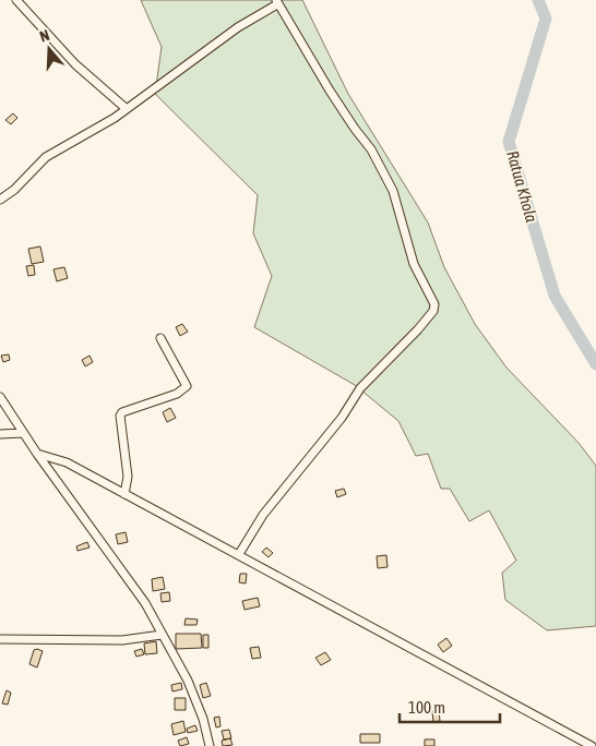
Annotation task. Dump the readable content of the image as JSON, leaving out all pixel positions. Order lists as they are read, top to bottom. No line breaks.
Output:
{"water":["Ratua Khola"],"scale_bar":"100 m","north":"top"}
